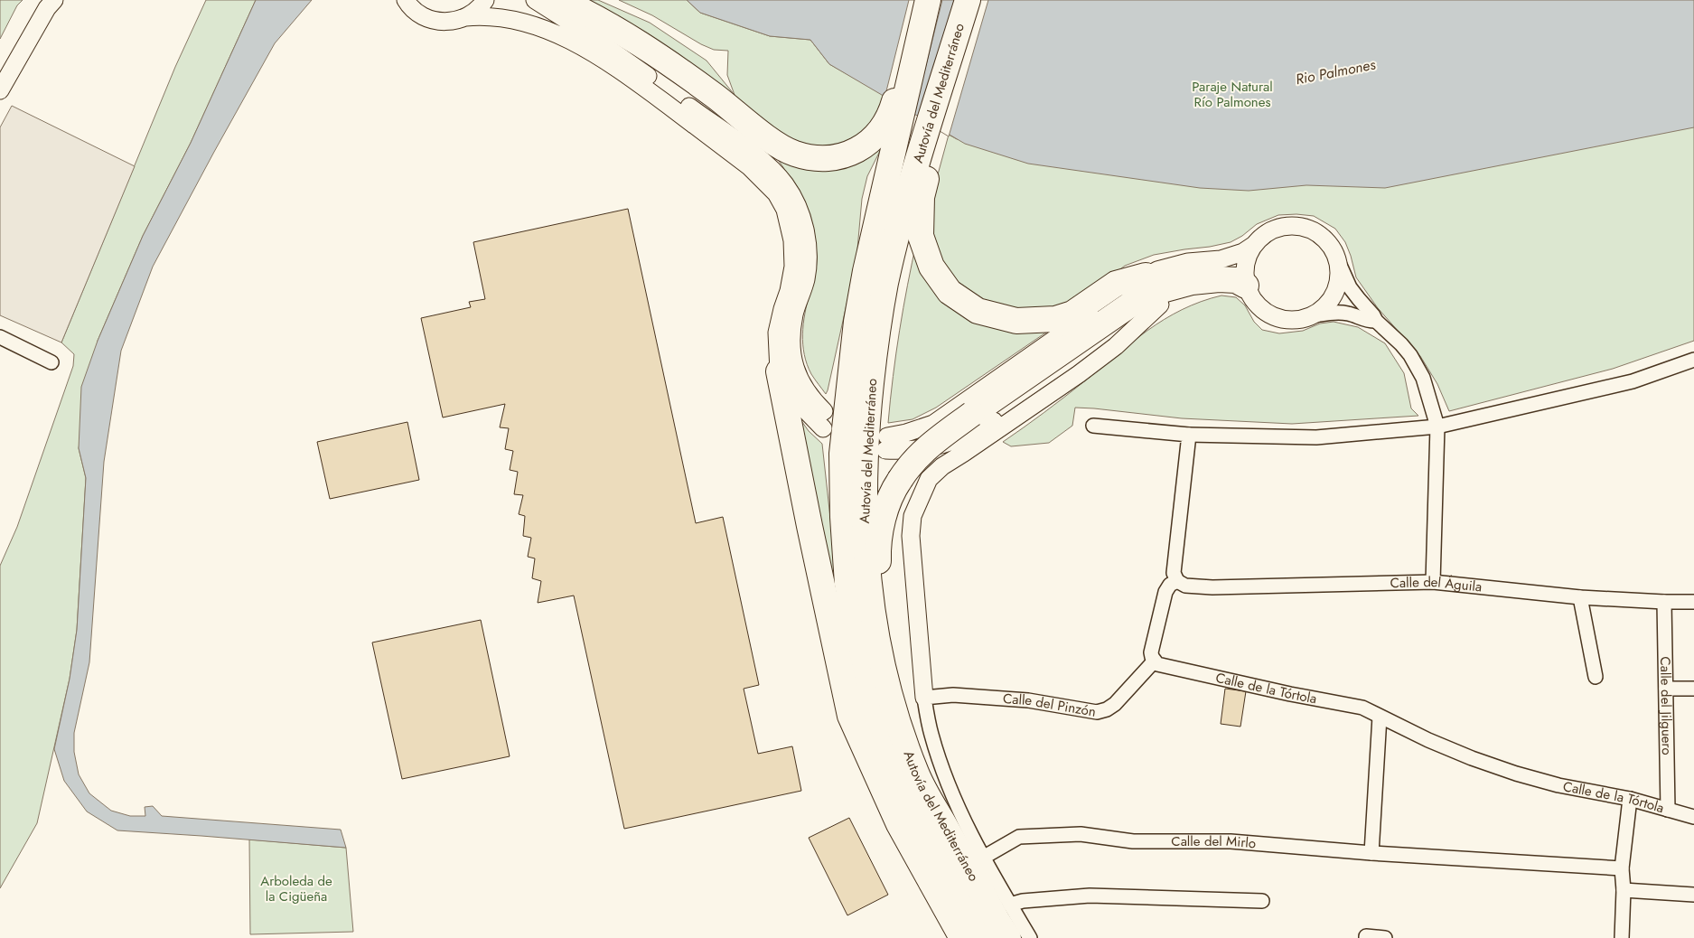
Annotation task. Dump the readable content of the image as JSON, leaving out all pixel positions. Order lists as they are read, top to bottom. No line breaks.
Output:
{"streets":{"highway":["Autovía del Mediterráneo"],"street":["Calle del Águila","Calle de la Tórtola","Calle del Pinzón","Calle del Jilguero","Calle del Mirlo"]},"crossings":[["Calle del Águila","Calle del Jilguero"],["Calle de la Tórtola","Calle del Pinzón"],["Calle de la Tórtola","Calle del Jilguero"]],"water":["Rio Palmones"],"parks":["Paraje Natural Río Palmones","Arboleda de la Cigüeña"]}
